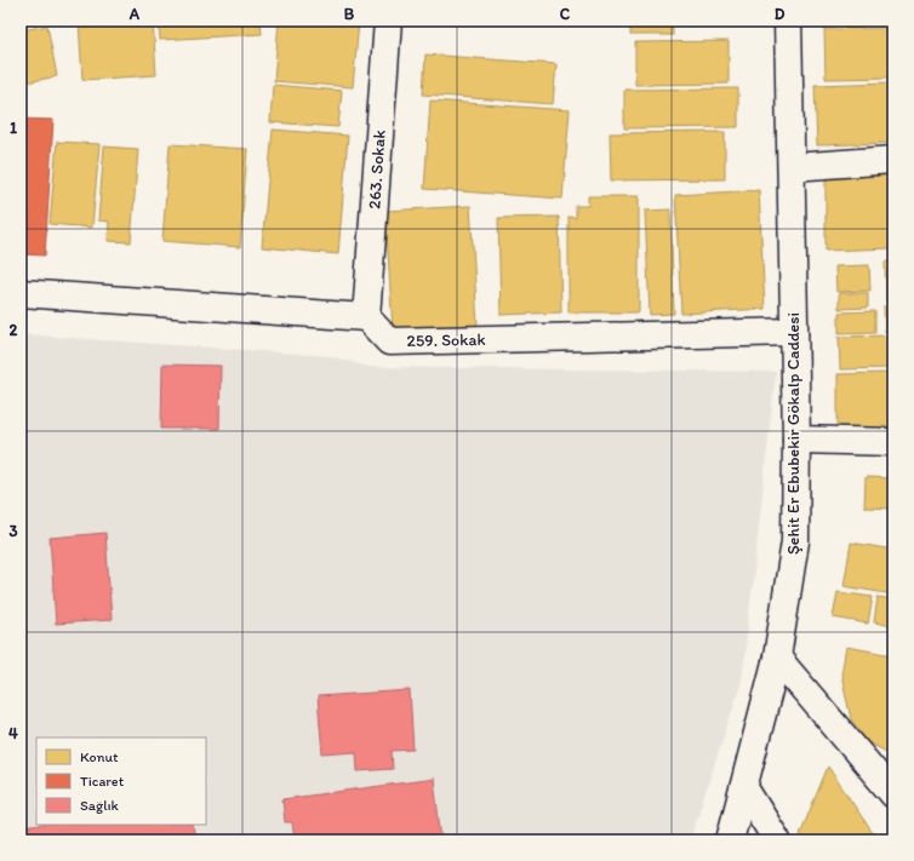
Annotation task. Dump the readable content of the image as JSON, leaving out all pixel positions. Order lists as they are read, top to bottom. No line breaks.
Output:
{"streets":{"street":["263. Sokak","259. Sokak","Şehit Er Ebubekir Gökalp Caddesi"]},"crossings":[["263. Sokak","259. Sokak"],["259. Sokak","Şehit Er Ebubekir Gökalp Caddesi"]],"legend":["Konut","Ticaret","Sağlık"],"grid":{"columns":["A","B","C","D"],"rows":["1","2","3","4"]}}
